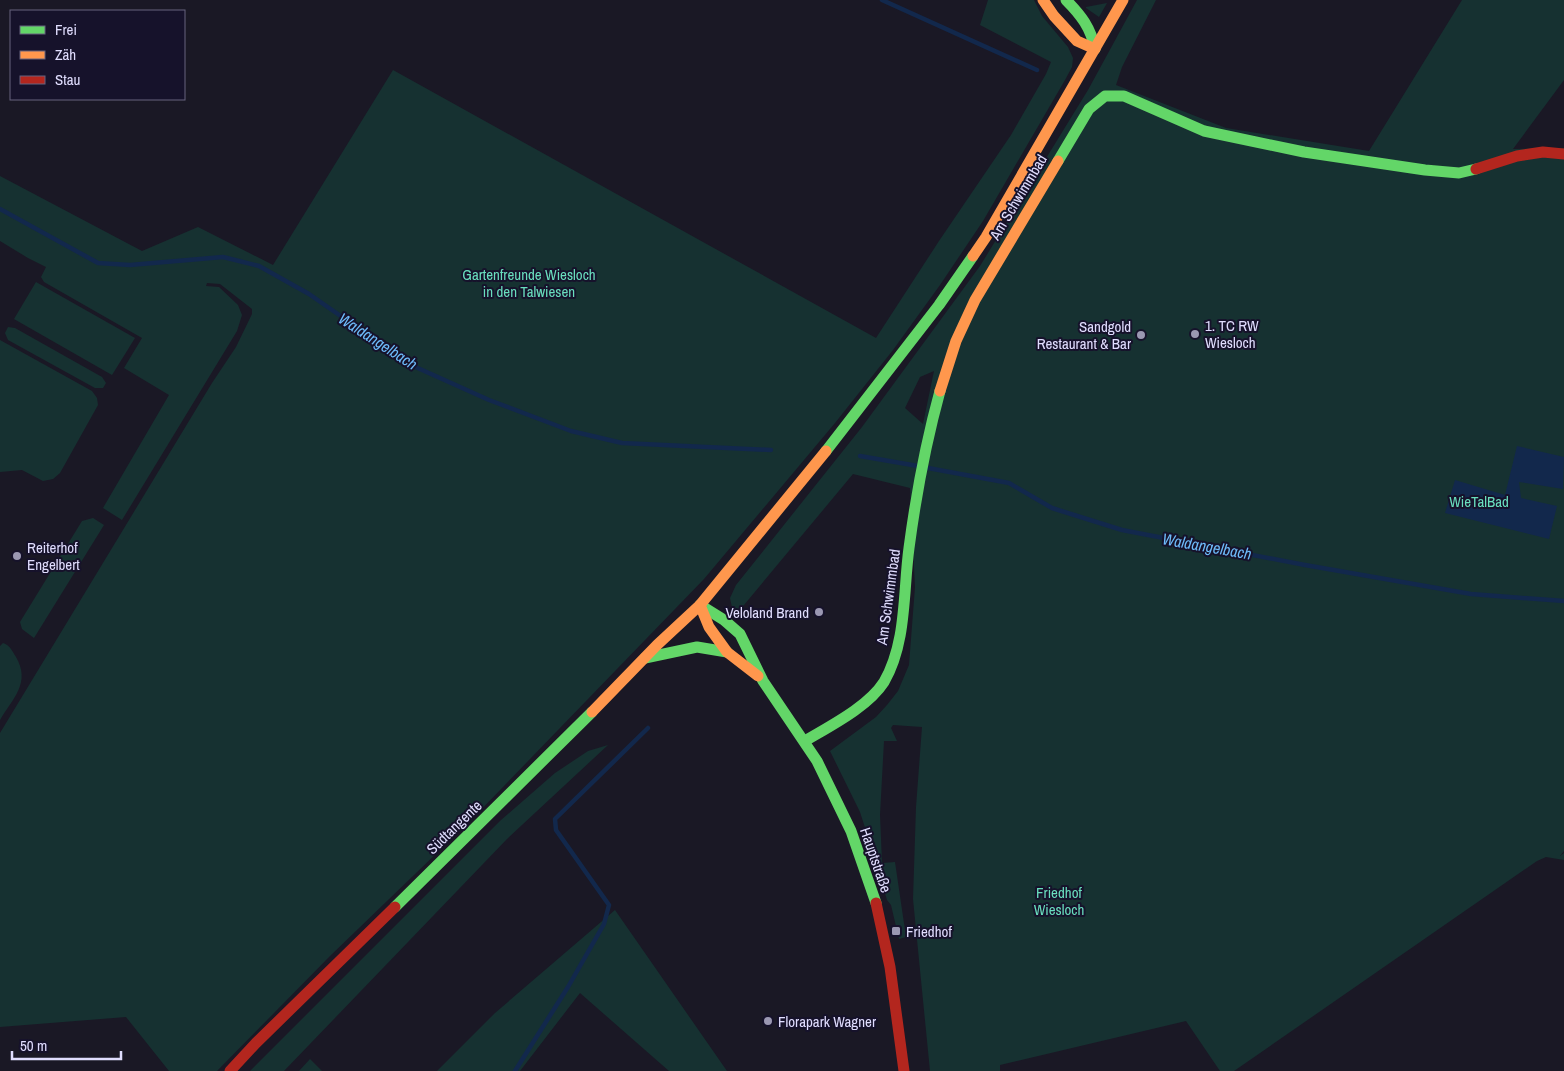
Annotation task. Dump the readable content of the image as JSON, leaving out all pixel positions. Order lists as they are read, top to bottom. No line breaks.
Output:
{"streets":{"street":["Am Schwimmbad","Südtangente","Hauptstraße"]},"crossings":[["Am Schwimmbad","Hauptstraße"],["Südtangente","Hauptstraße"]],"water":["Waldangelbach"],"parks":["Gartenfreunde Wiesloch in den Talwiesen","WieTalBad","Friedhof Wiesloch"],"places":{"other":["1. TC RW Wiesloch","Sandgold Restaurant & Bar","Reiterhof Engelbert","Veloland Brand","Florapark Wagner"],"transit":["Friedhof"]},"legend":["Frei","Zäh","Stau"],"scale_bar":"50 m"}
